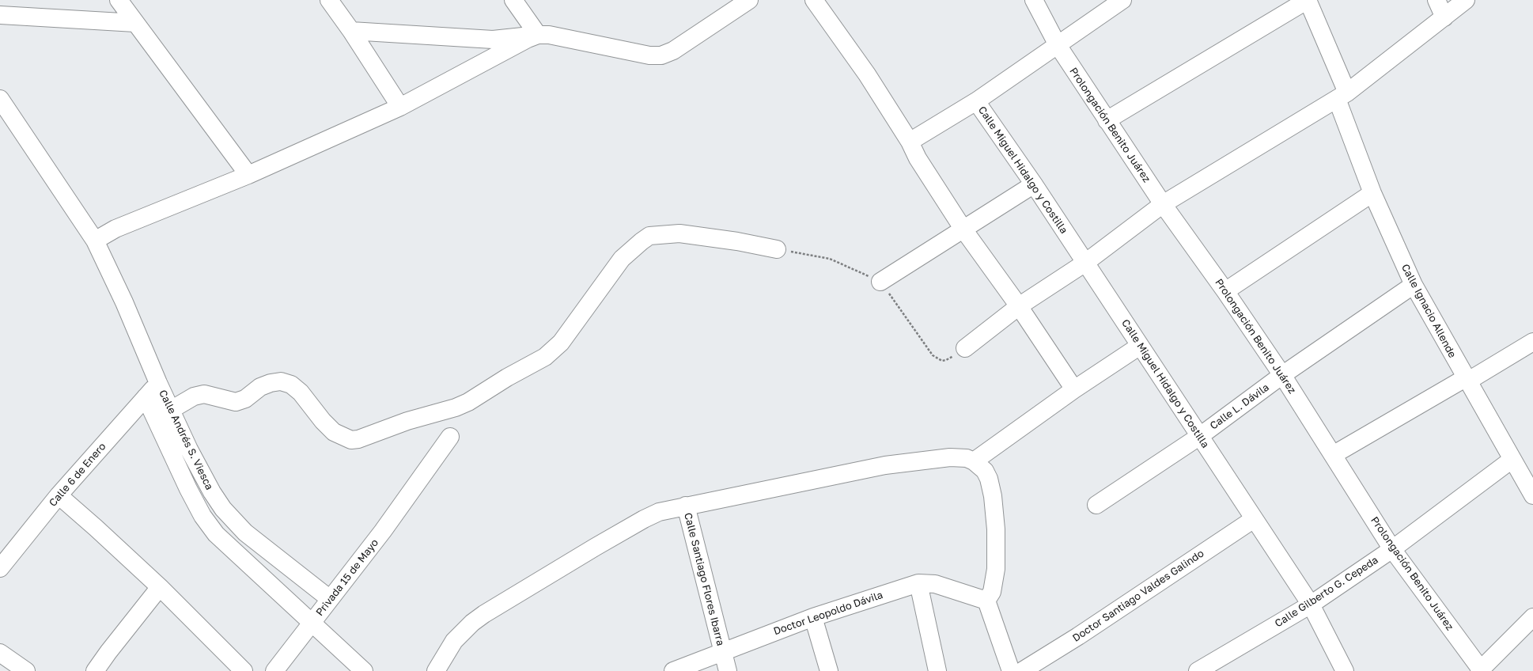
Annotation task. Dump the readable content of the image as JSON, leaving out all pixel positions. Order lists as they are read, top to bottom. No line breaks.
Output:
{"streets":{"street":["Prolongación Benito Juárez","Calle Miguel Hidalgo y Costilla","Calle Ignacio Allende","Calle L. Dávila","Calle Andrés S. Viesca","Calle 6 de Enero","Privada 15 de Mayo","Calle Santiago Flores Ibarra","Calle Gilberto G. Cepeda","Doctor Santiago Valdes Galindo","Doctor Leopoldo Dávila"]},"crossings":[["Prolongación Benito Juárez","Calle L. Dávila"],["Prolongación Benito Juárez","Calle Gilberto G. Cepeda"],["Calle Miguel Hidalgo y Costilla","Calle L. Dávila"],["Calle Miguel Hidalgo y Costilla","Calle Gilberto G. Cepeda"],["Calle Miguel Hidalgo y Costilla","Doctor Santiago Valdes Galindo"],["Calle Ignacio Allende","Calle L. Dávila"],["Calle Ignacio Allende","Calle Gilberto G. Cepeda"],["Calle Andrés S. Viesca","Calle 6 de Enero"],["Calle Andrés S. Viesca","Privada 15 de Mayo"],["Calle Santiago Flores Ibarra","Doctor Leopoldo Dávila"]]}
